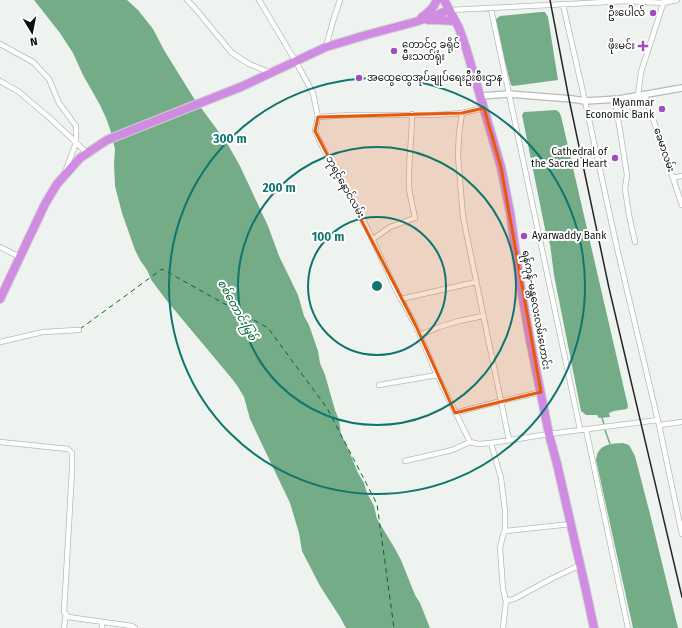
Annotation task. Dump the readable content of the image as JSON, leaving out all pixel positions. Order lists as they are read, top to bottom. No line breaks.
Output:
{"streets":{"highway":["ရန်ကုန်-မန္တလေးလမ်းဟောင်း"],"street":["ခေမာလမ်း","ဘုရင့်နောင်လမ်း"]},"water":["စစ်တောင်းမြစ်"],"places":{"other":["ဦးပေါလ်","တောင်ငူ ခရိုင် မီးသတ်ရုံး","အထွေထွေအုပ်ချုပ်ရေးဦးစီးဌာန","Myanmar Economic Bank","Cathedral of the Sacred Heart","Ayarwaddy Bank"],"health":["ဖိုးမင်း"]},"north":"bottom","rings":["300 m","200 m","100 m"]}
